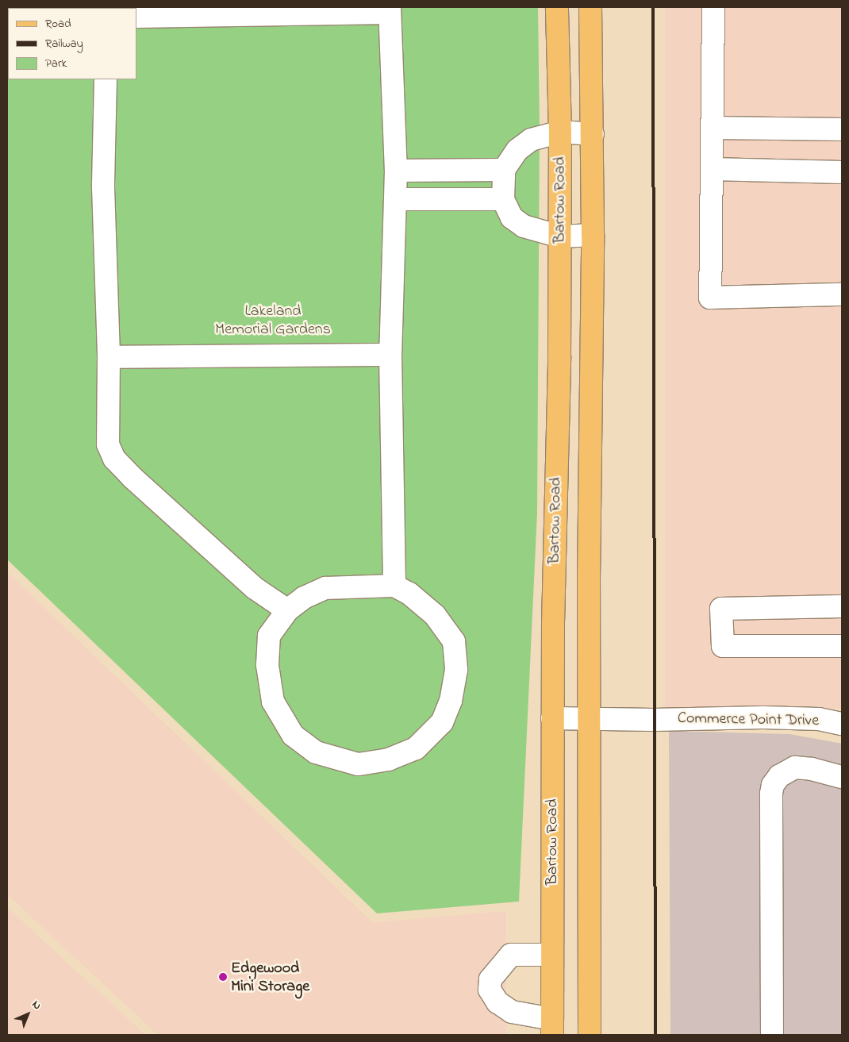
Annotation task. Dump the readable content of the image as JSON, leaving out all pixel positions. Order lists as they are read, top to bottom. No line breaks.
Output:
{"streets":{"main road":["Bartow Road"],"street":["Commerce Point Drive"]},"crossings":[["Bartow Road","Commerce Point Drive"]],"parks":["Lakeland Memorial Gardens"],"places":["Edgewood Mini Storage"],"legend":["Road","Railway","Park"],"north":"top right"}
